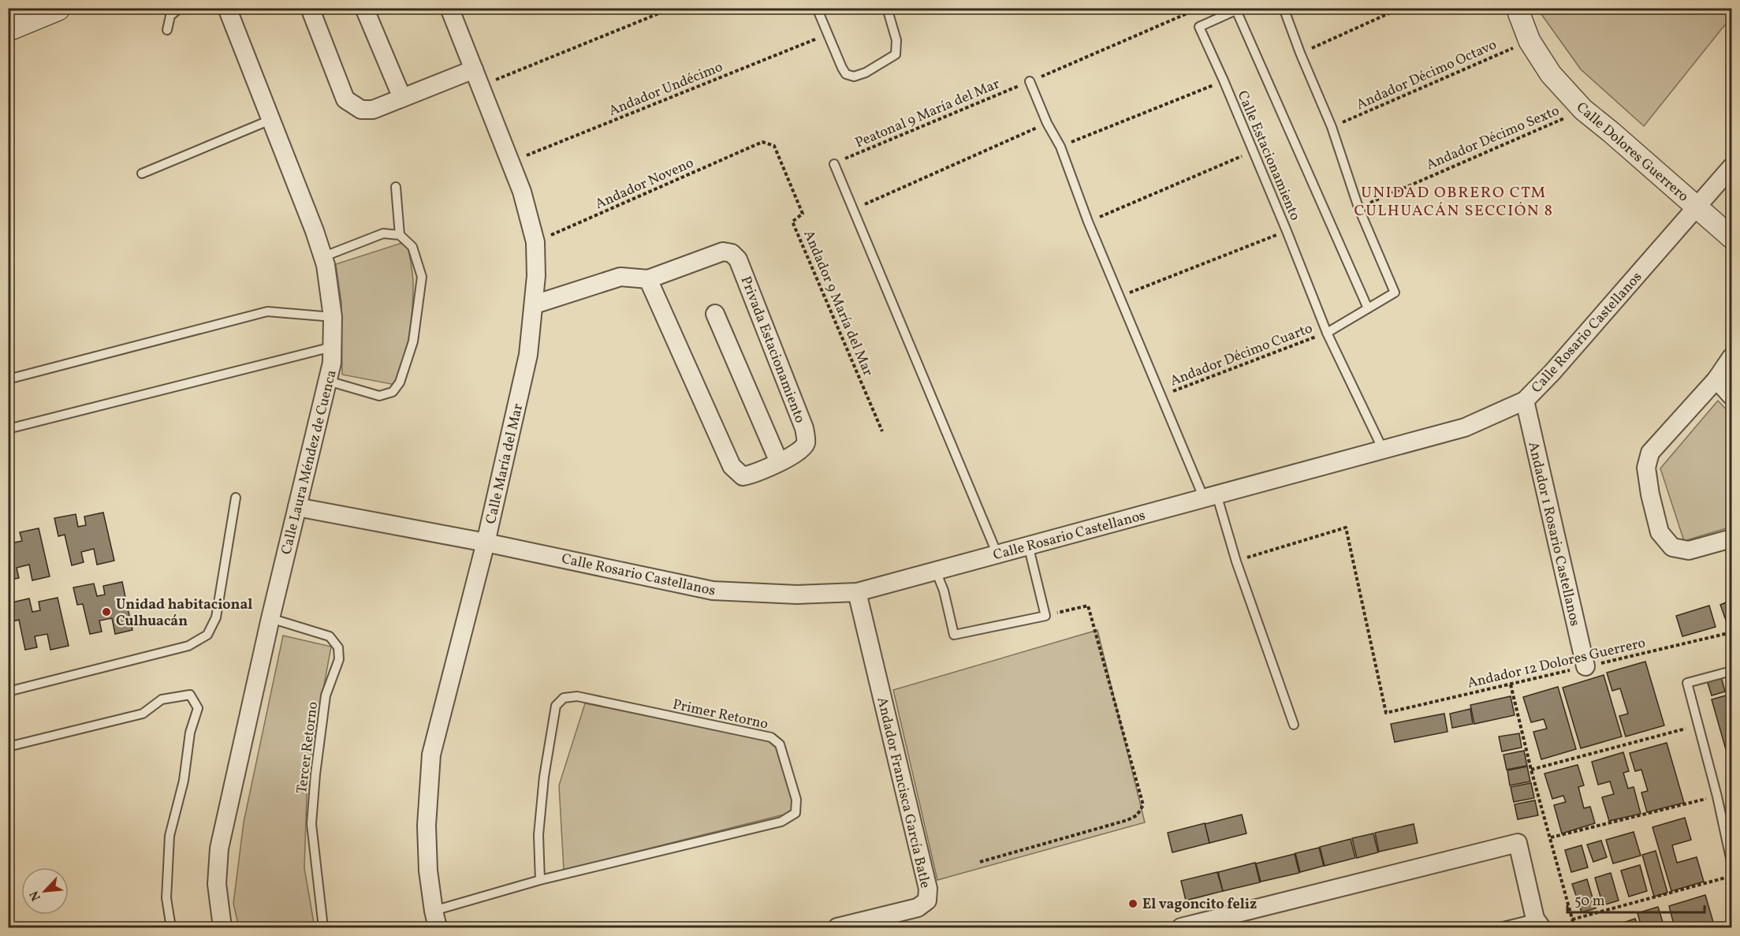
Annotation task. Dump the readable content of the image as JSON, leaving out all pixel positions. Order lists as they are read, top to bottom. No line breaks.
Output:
{"streets":{"street":["Calle Dolores Guerrero","Calle Rosario Castellanos","Privada Estacionamiento","Calle Laura Méndez de Cuenca","Calle María del Mar","Andador 1 Rosario Castellanos","Andador Francisca García Batle"],"lane":["Calle Estacionamiento","Primer Retorno","Tercer Retorno"],"path":["Andador Décimo Octavo","Andador Undécimo","Peatonal 9 María del Mar","Andador Décimo Sexto","Andador Noveno","Andador 9 María del Mar","Andador Décimo Cuarto","Andador 12 Dolores Guerrero"]},"crossings":[["Andador Décimo Octavo","Calle Dolores Guerrero"],["Andador Undécimo","Calle María del Mar"],["Andador Décimo Sexto","Calle Dolores Guerrero"],["Calle Dolores Guerrero","Calle Rosario Castellanos"],["Calle Estacionamiento","Calle Rosario Castellanos"],["Calle Estacionamiento","Andador Décimo Cuarto"],["Andador Noveno","Andador 9 María del Mar"],["Andador Noveno","Calle María del Mar"],["Calle Rosario Castellanos","Calle Laura Méndez de Cuenca"],["Calle Rosario Castellanos","Calle María del Mar"],["Calle Rosario Castellanos","Andador 1 Rosario Castellanos"],["Calle Rosario Castellanos","Andador Francisca García Batle"],["Privada Estacionamiento","Calle María del Mar"],["Calle Laura Méndez de Cuenca","Tercer Retorno"],["Calle María del Mar","Primer Retorno"],["Andador 1 Rosario Castellanos","Andador 12 Dolores Guerrero"]],"districts":["UNIDAD OBRERO CTM CULHUACÁN SECCIÓN 8"],"places":["Unidad habitacional Culhuacán","El vagoncito feliz"],"scale_bar":"50 m","north":"bottom left"}
